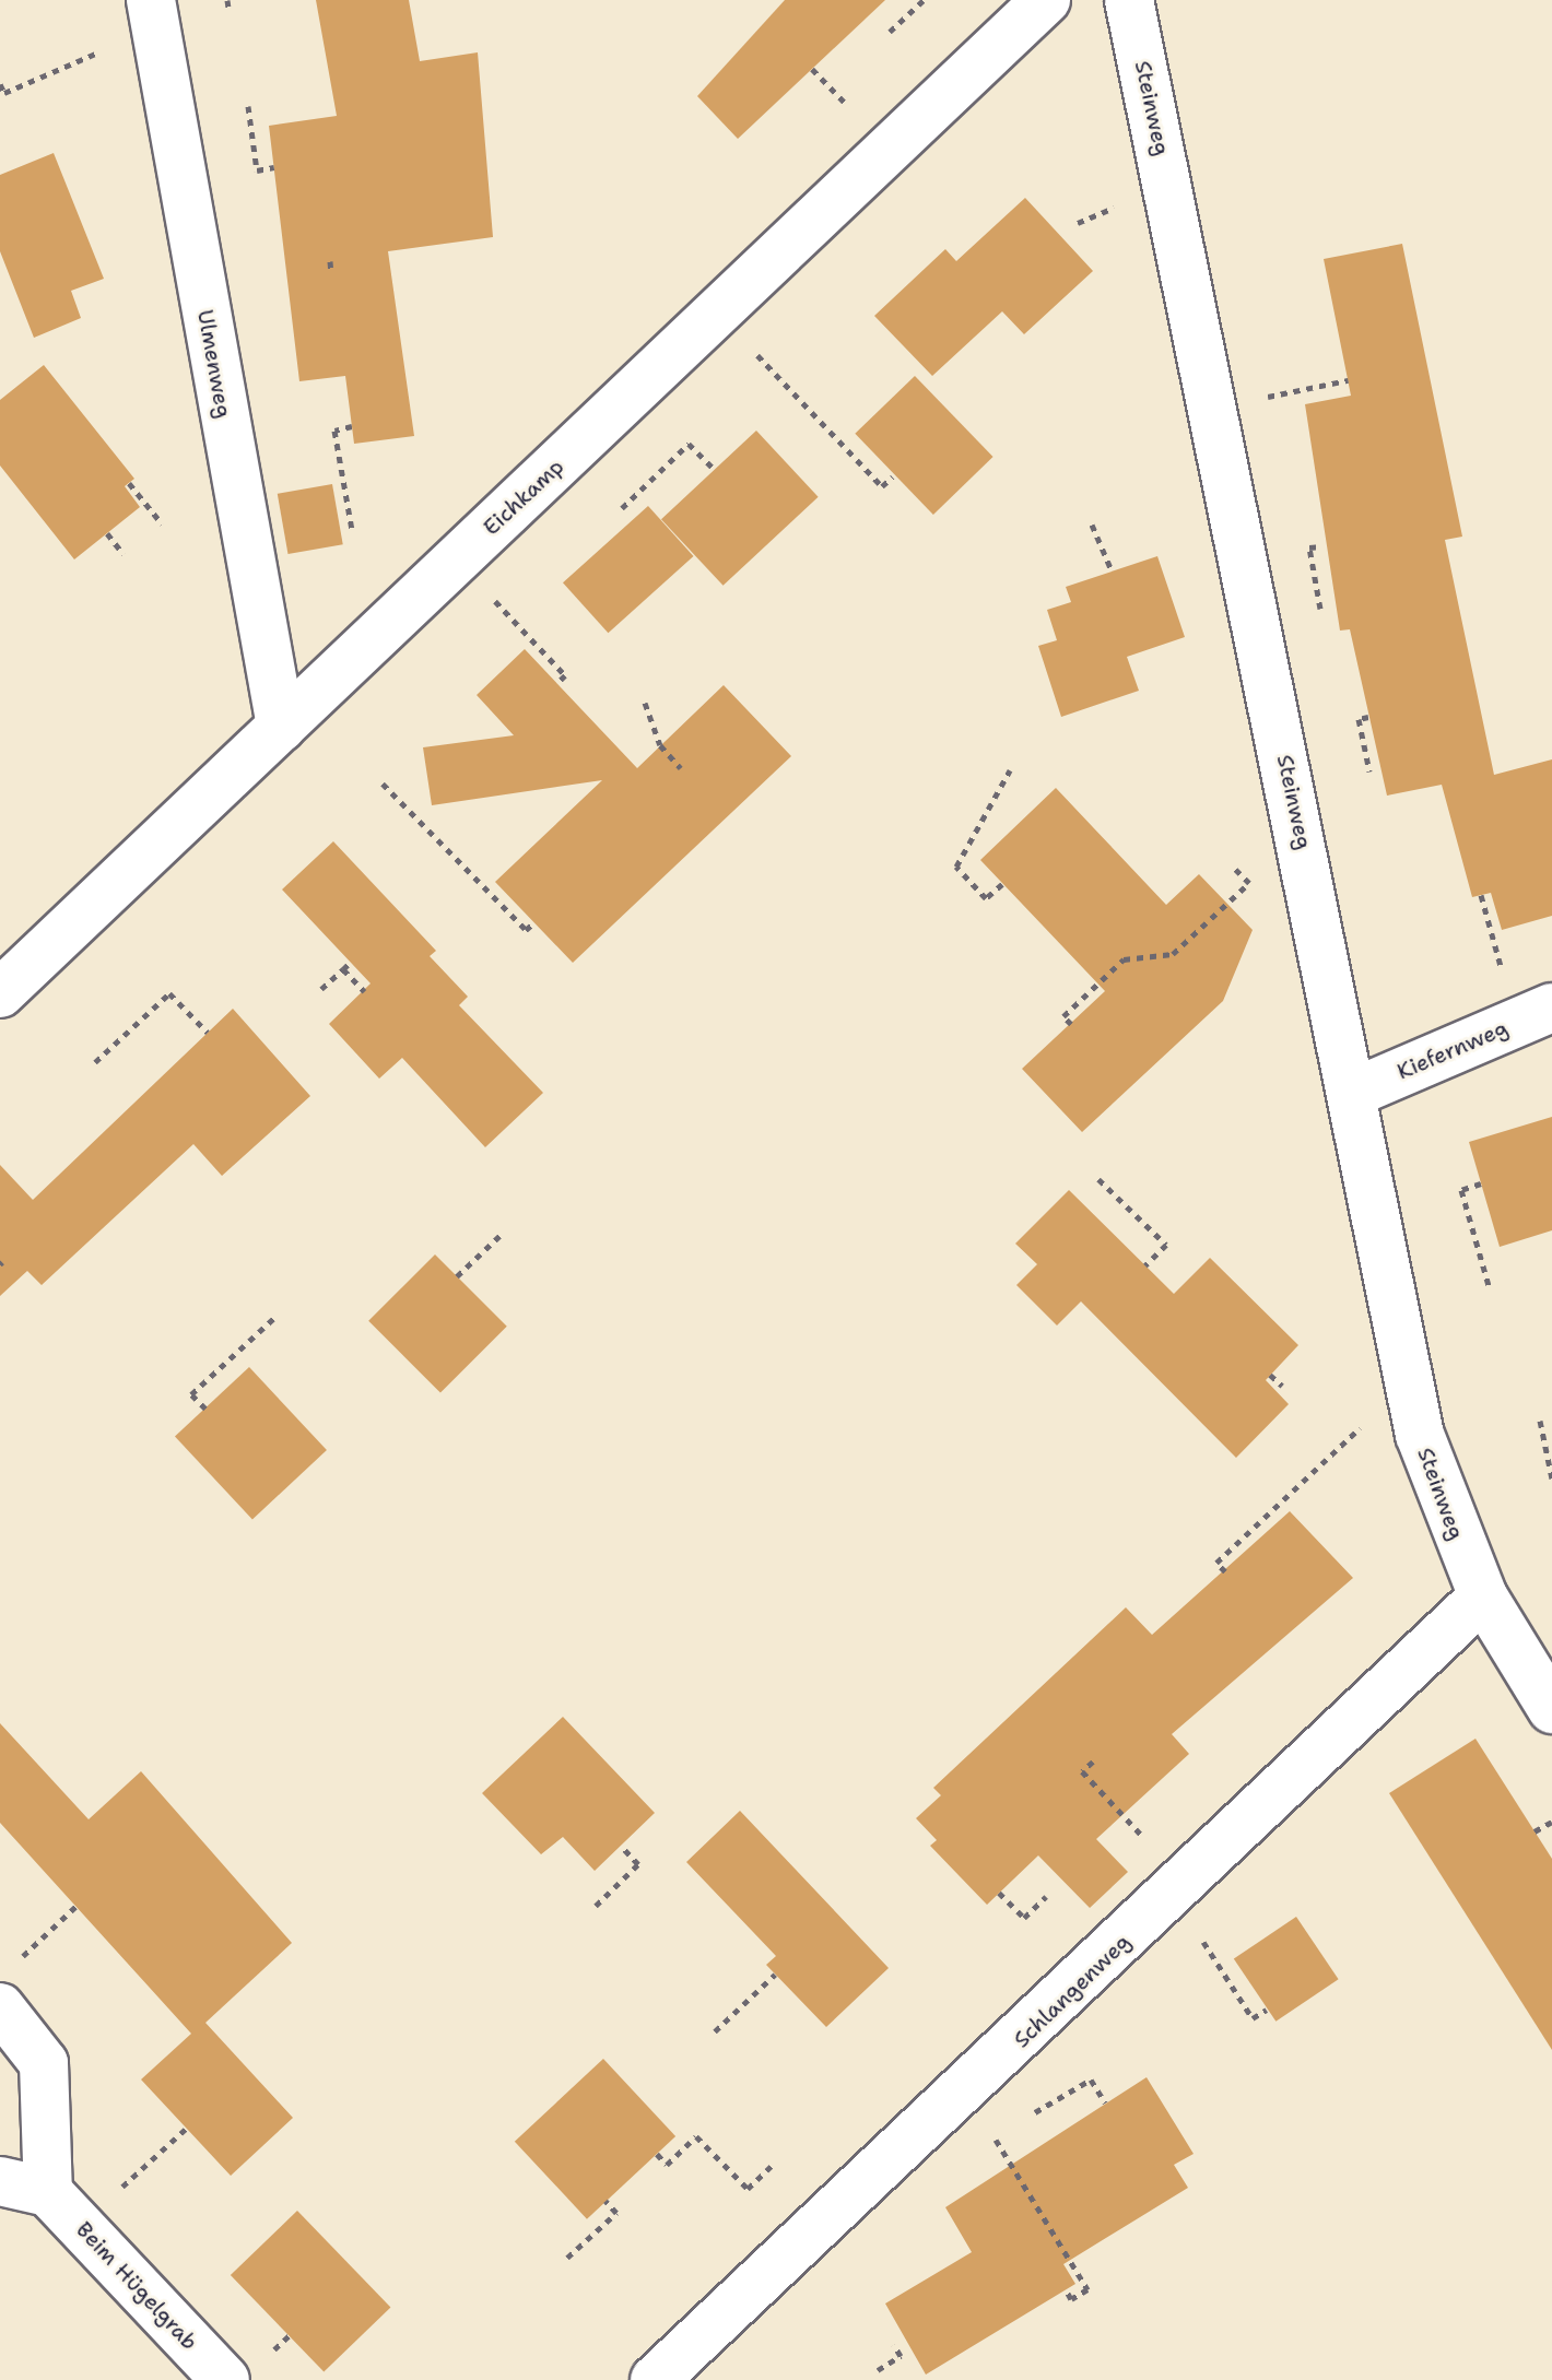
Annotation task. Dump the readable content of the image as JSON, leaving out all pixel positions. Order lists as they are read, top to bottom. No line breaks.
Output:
{"streets":{"street":["Steinweg","Ulmenweg","Eichkamp","Kiefernweg","Schlangenweg","Beim Hügelgrab"]},"crossings":[["Steinweg","Kiefernweg"],["Steinweg","Schlangenweg"],["Ulmenweg","Eichkamp"]]}
